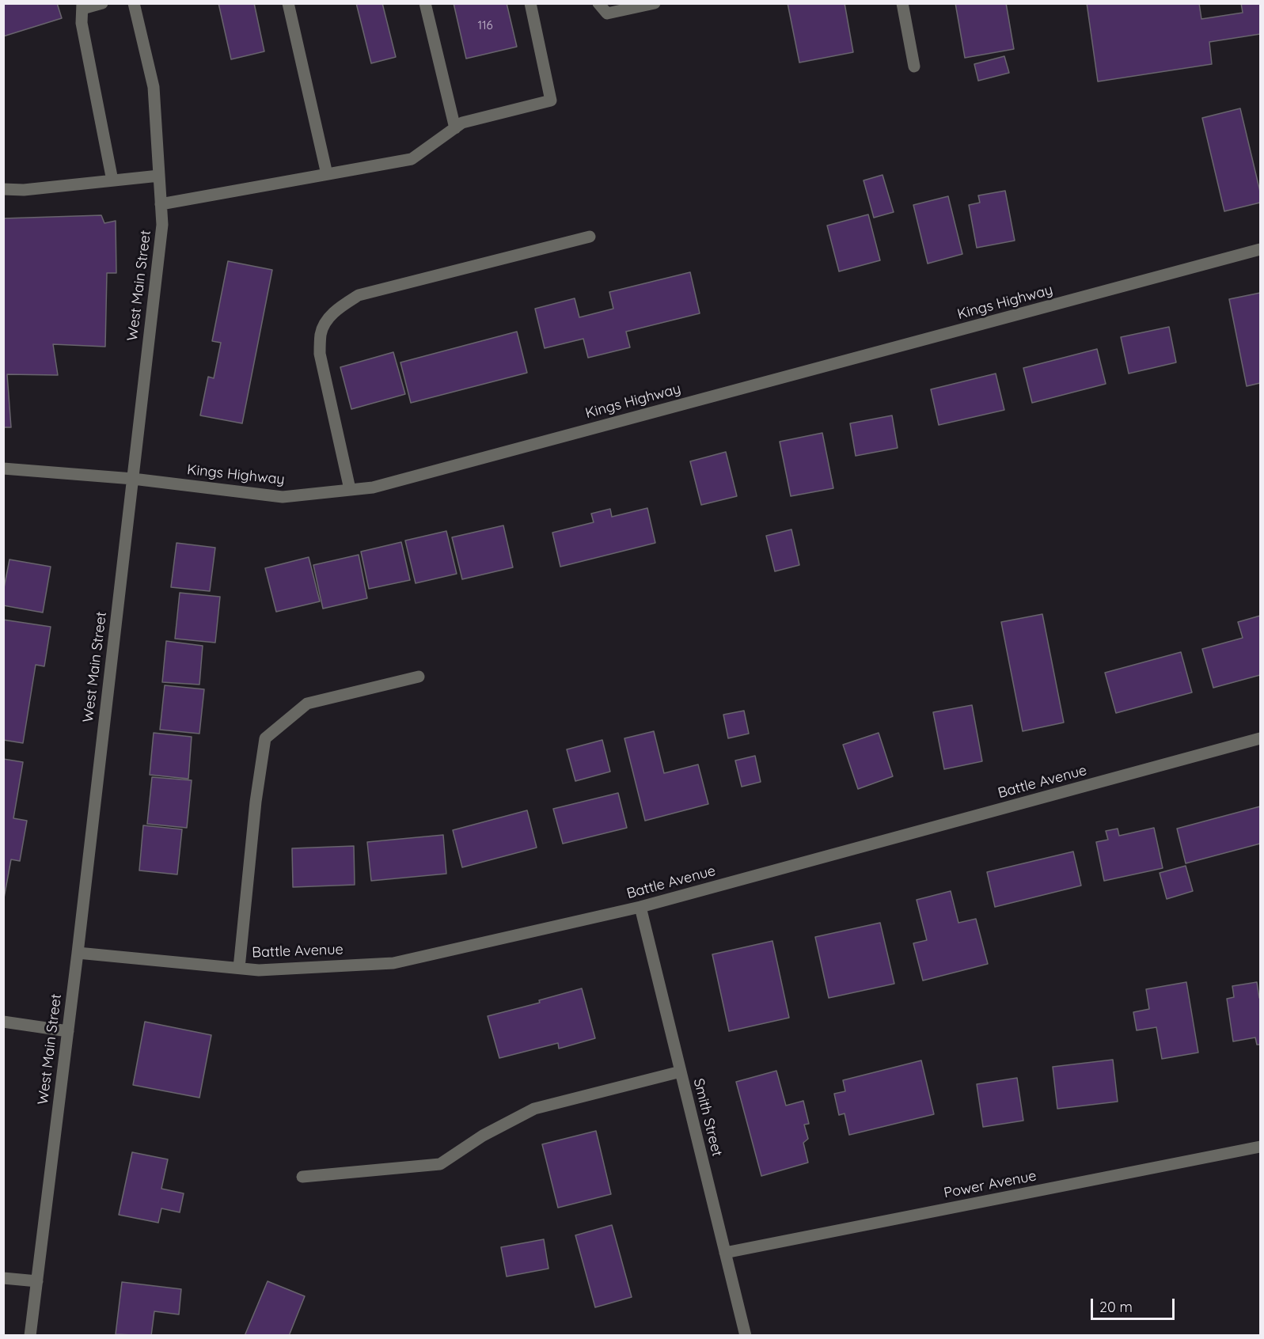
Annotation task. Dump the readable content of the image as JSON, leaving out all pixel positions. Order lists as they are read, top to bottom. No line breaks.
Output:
{"streets":{"street":["West Main Street","Kings Highway","Battle Avenue","Smith Street","Power Avenue"]},"crossings":[["West Main Street","Kings Highway"],["West Main Street","Battle Avenue"],["Battle Avenue","Smith Street"],["Smith Street","Power Avenue"]],"house_numbers":["116"],"scale_bar":"20 m"}
